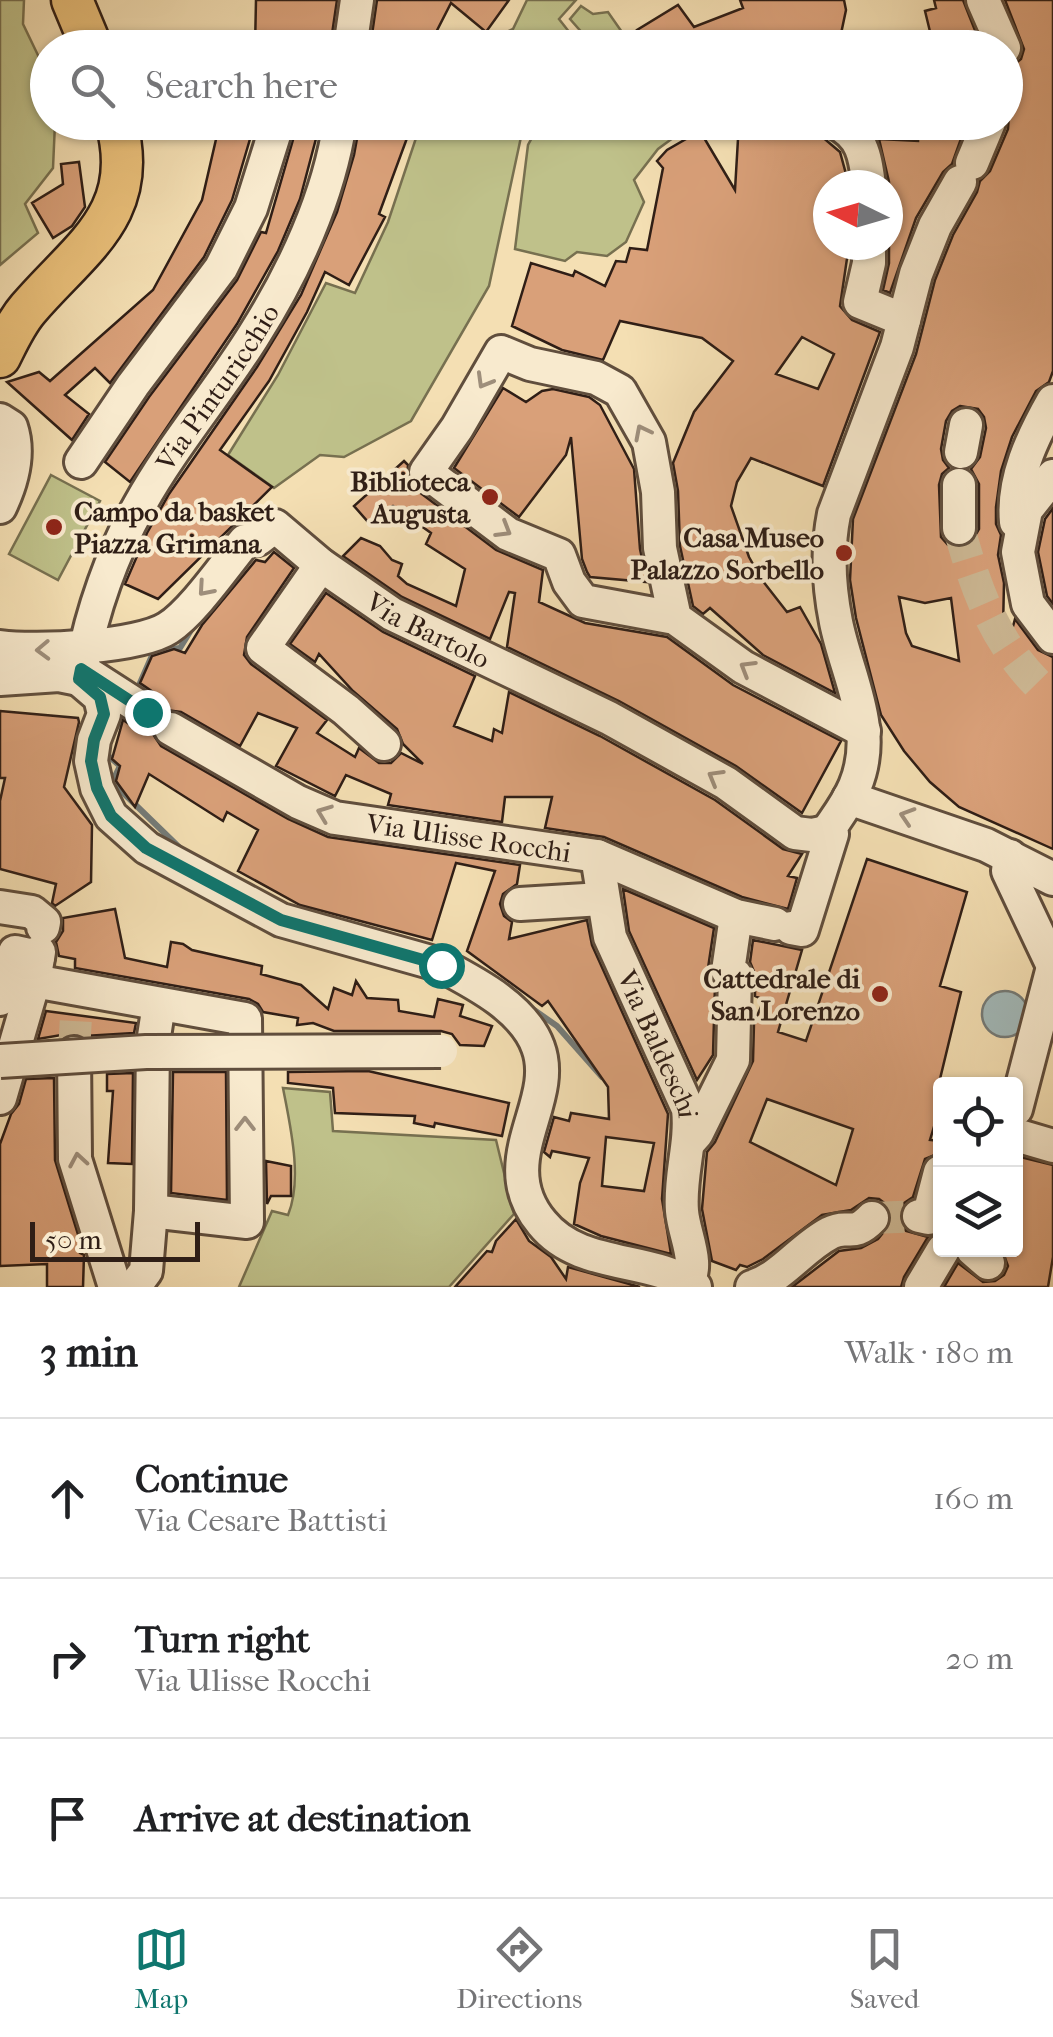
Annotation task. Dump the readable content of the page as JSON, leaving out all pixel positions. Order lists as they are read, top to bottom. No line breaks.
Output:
{"streets":{"street":["Via Pinturicchio","Via Bartolo","Via Ulisse Rocchi","Via Baldeschi"]},"crossings":[["Via Pinturicchio","Via Bartolo"],["Via Pinturicchio","Via Ulisse Rocchi"],["Via Bartolo","Via Ulisse Rocchi"],["Via Ulisse Rocchi","Via Baldeschi"]],"one_way":["Via Bartolo"],"places":["Biblioteca Augusta","Campo da basket Piazza Grimana","Casa Museo Palazzo Sorbello","Cattedrale di San Lorenzo"],"scale_bar":"50 m","north":"left","page":{"search":"Search here","scale":"50 m","heading":["3 min","Walk · 180 m"],"list":[["Continue","Via Cesare Battisti","160 m"],["Turn right","Via Ulisse Rocchi","20 m"],"Arrive at destination"],"nav":["Map","Directions","Saved"]}}
